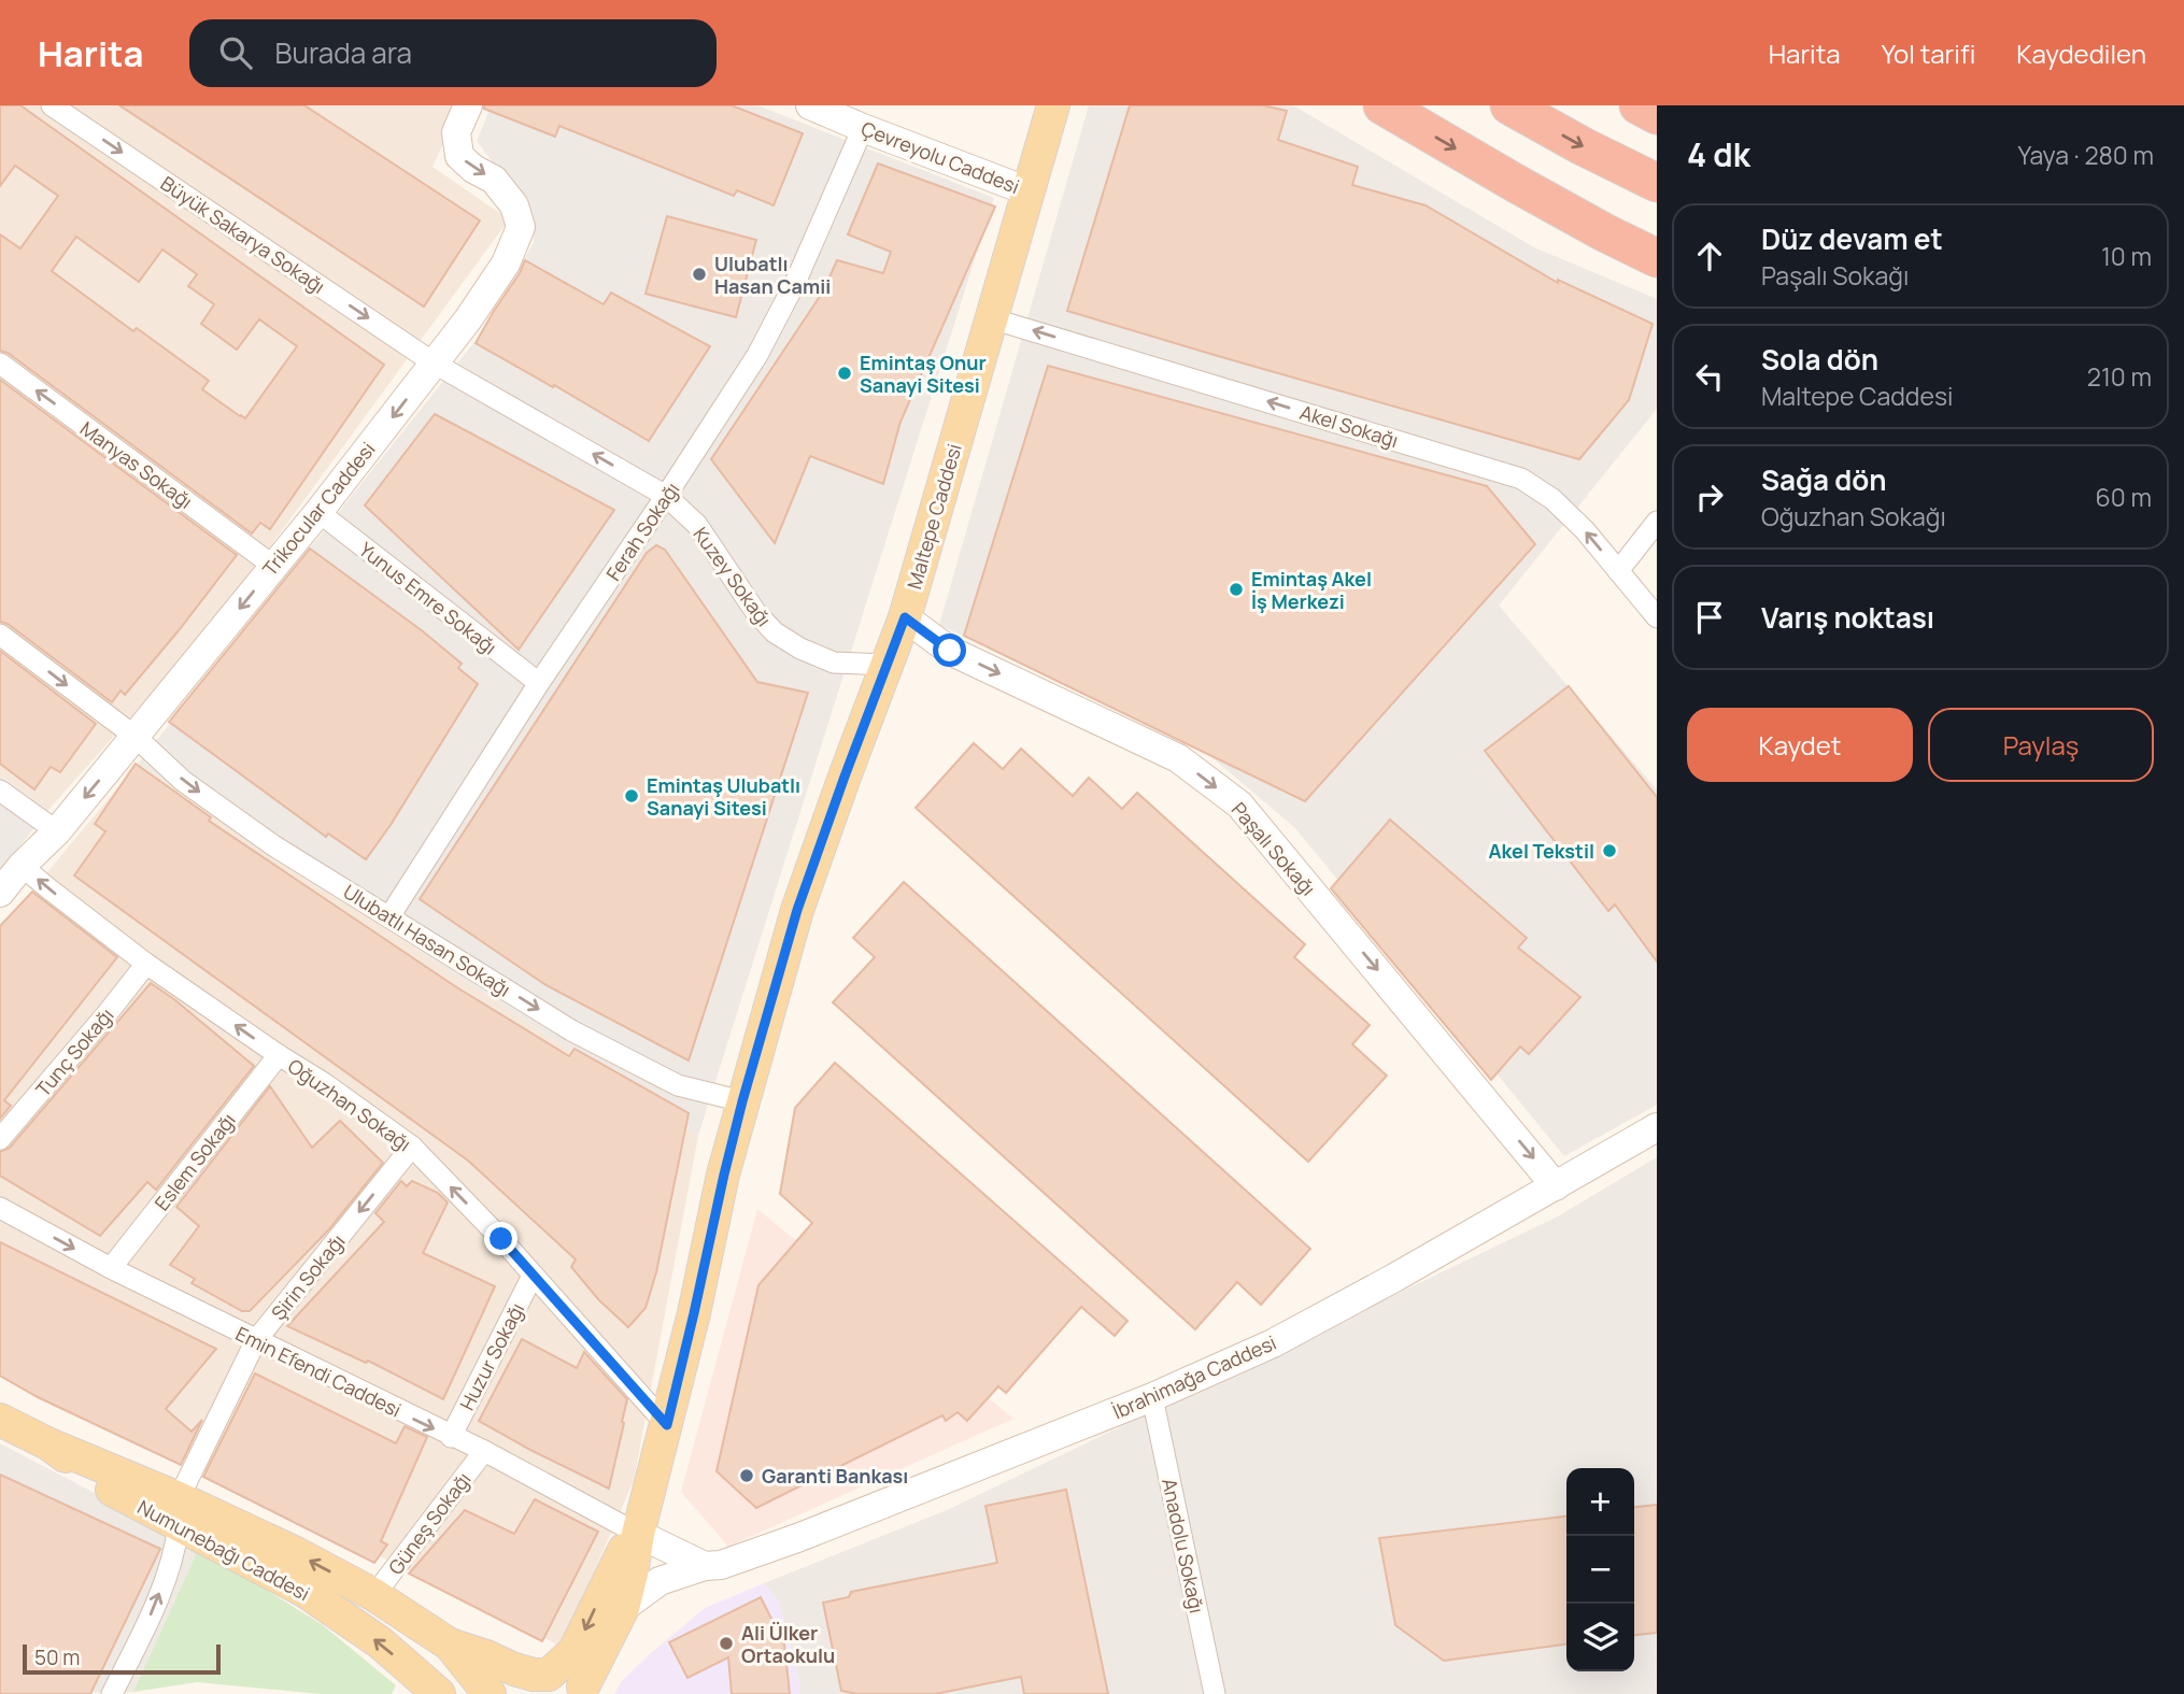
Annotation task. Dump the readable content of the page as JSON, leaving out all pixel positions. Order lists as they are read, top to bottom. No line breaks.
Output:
{"streets":{"main road":["Maltepe Caddesi","Numunebağı Caddesi"],"street":["Çevreyolu Caddesi","Büyük Sakarya Sokağı","Akel Sokağı","Manyas Sokağı","Trikocular Caddesi","Ferah Sokağı","Kuzey Sokağı","Yunus Emre Sokağı","Paşalı Sokağı","Ulubatlı Hasan Sokağı","Tunç Sokağı","Oğuzhan Sokağı","Eslem Sokağı","Şirin Sokağı","Huzur Sokağı","Emin Efendi Caddesi","İbrahimağa Caddesi","Güneş Sokağı","Anadolu Sokağı"]},"crossings":[["Çevreyolu Caddesi","Maltepe Caddesi"],["Çevreyolu Caddesi","Ferah Sokağı"],["Büyük Sakarya Sokağı","Trikocular Caddesi"],["Büyük Sakarya Sokağı","Kuzey Sokağı"],["Akel Sokağı","Maltepe Caddesi"],["Manyas Sokağı","Trikocular Caddesi"],["Trikocular Caddesi","Kuzey Sokağı"],["Trikocular Caddesi","Yunus Emre Sokağı"],["Trikocular Caddesi","Ulubatlı Hasan Sokağı"],["Trikocular Caddesi","Oğuzhan Sokağı"],["Maltepe Caddesi","Kuzey Sokağı"],["Maltepe Caddesi","Paşalı Sokağı"],["Maltepe Caddesi","Ulubatlı Hasan Sokağı"],["Maltepe Caddesi","Oğuzhan Sokağı"],["Maltepe Caddesi","Emin Efendi Caddesi"],["Maltepe Caddesi","İbrahimağa Caddesi"],["Ferah Sokağı","Kuzey Sokağı"],["Ferah Sokağı","Yunus Emre Sokağı"],["Ferah Sokağı","Ulubatlı Hasan Sokağı"],["Paşalı Sokağı","İbrahimağa Caddesi"],["Tunç Sokağı","Oğuzhan Sokağı"],["Oğuzhan Sokağı","Eslem Sokağı"],["Oğuzhan Sokağı","Şirin Sokağı"],["Oğuzhan Sokağı","Huzur Sokağı"],["Eslem Sokağı","Emin Efendi Caddesi"],["Şirin Sokağı","Emin Efendi Caddesi"],["Şirin Sokağı","Numunebağı Caddesi"],["Huzur Sokağı","Emin Efendi Caddesi"],["Emin Efendi Caddesi","Güneş Sokağı"],["İbrahimağa Caddesi","Anadolu Sokağı"]],"one_way":["Büyük Sakarya Sokağı","Akel Sokağı","Manyas Sokağı","Trikocular Caddesi","Kuzey Sokağı","Paşalı Sokağı","Ulubatlı Hasan Sokağı","Oğuzhan Sokağı","Emin Efendi Caddesi"],"places":["Ulubatlı Hasan Camii","Emintaş Onur Sanayi Sitesi","Emintaş Akel İş Merkezi","Emintaş Ulubatlı Sanayi Sitesi","Akel Tekstil","Garanti Bankası","Ali Ülker Ortaokulu"],"scale_bar":"50 m","page":{"header":"Harita","search":"Burada ara","nav":["Harita","Yol tarifi","Kaydedilen"],"heading":["4 dk","Yaya · 280 m"],"list":[["Düz devam et","Paşalı Sokağı","10 m"],["Sola dön","Maltepe Caddesi","210 m"],["Sağa dön","Oğuzhan Sokağı","60 m"],"Varış noktası"],"buttons":["Kaydet","Paylaş"],"map_buttons":["+","−"],"scale":"50 m"}}
